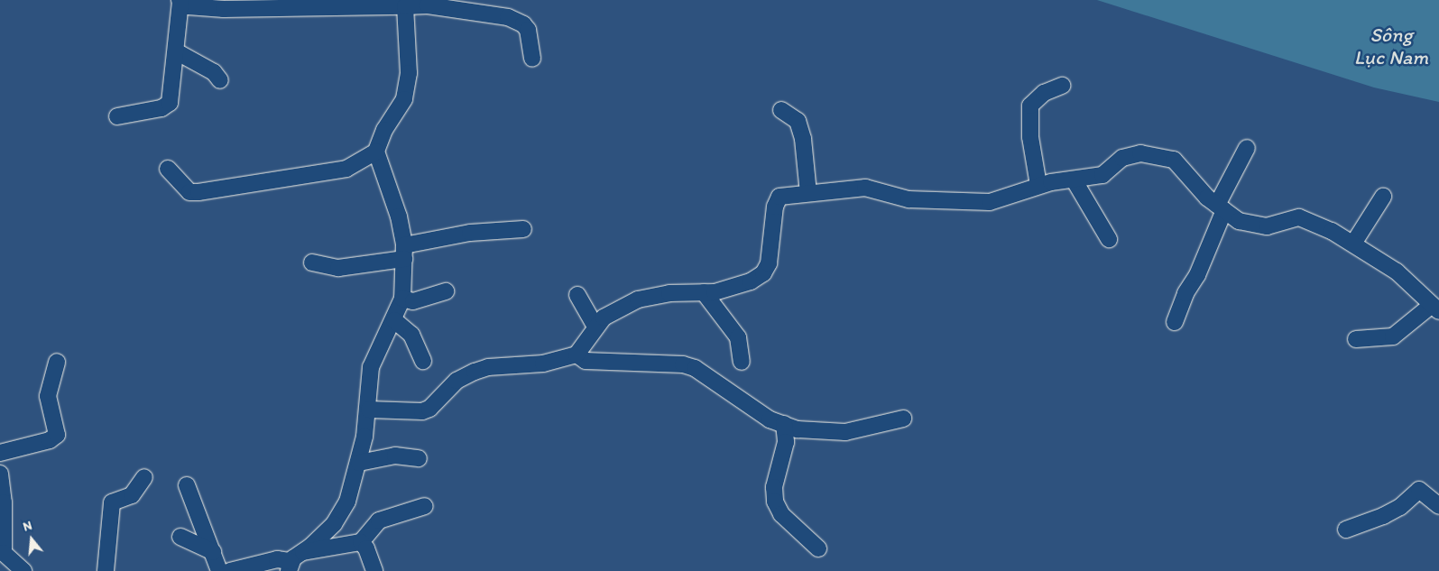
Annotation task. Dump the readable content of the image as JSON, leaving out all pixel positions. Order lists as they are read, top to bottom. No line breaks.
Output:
{"water":["Sông Lục Nam"],"north":"top"}
